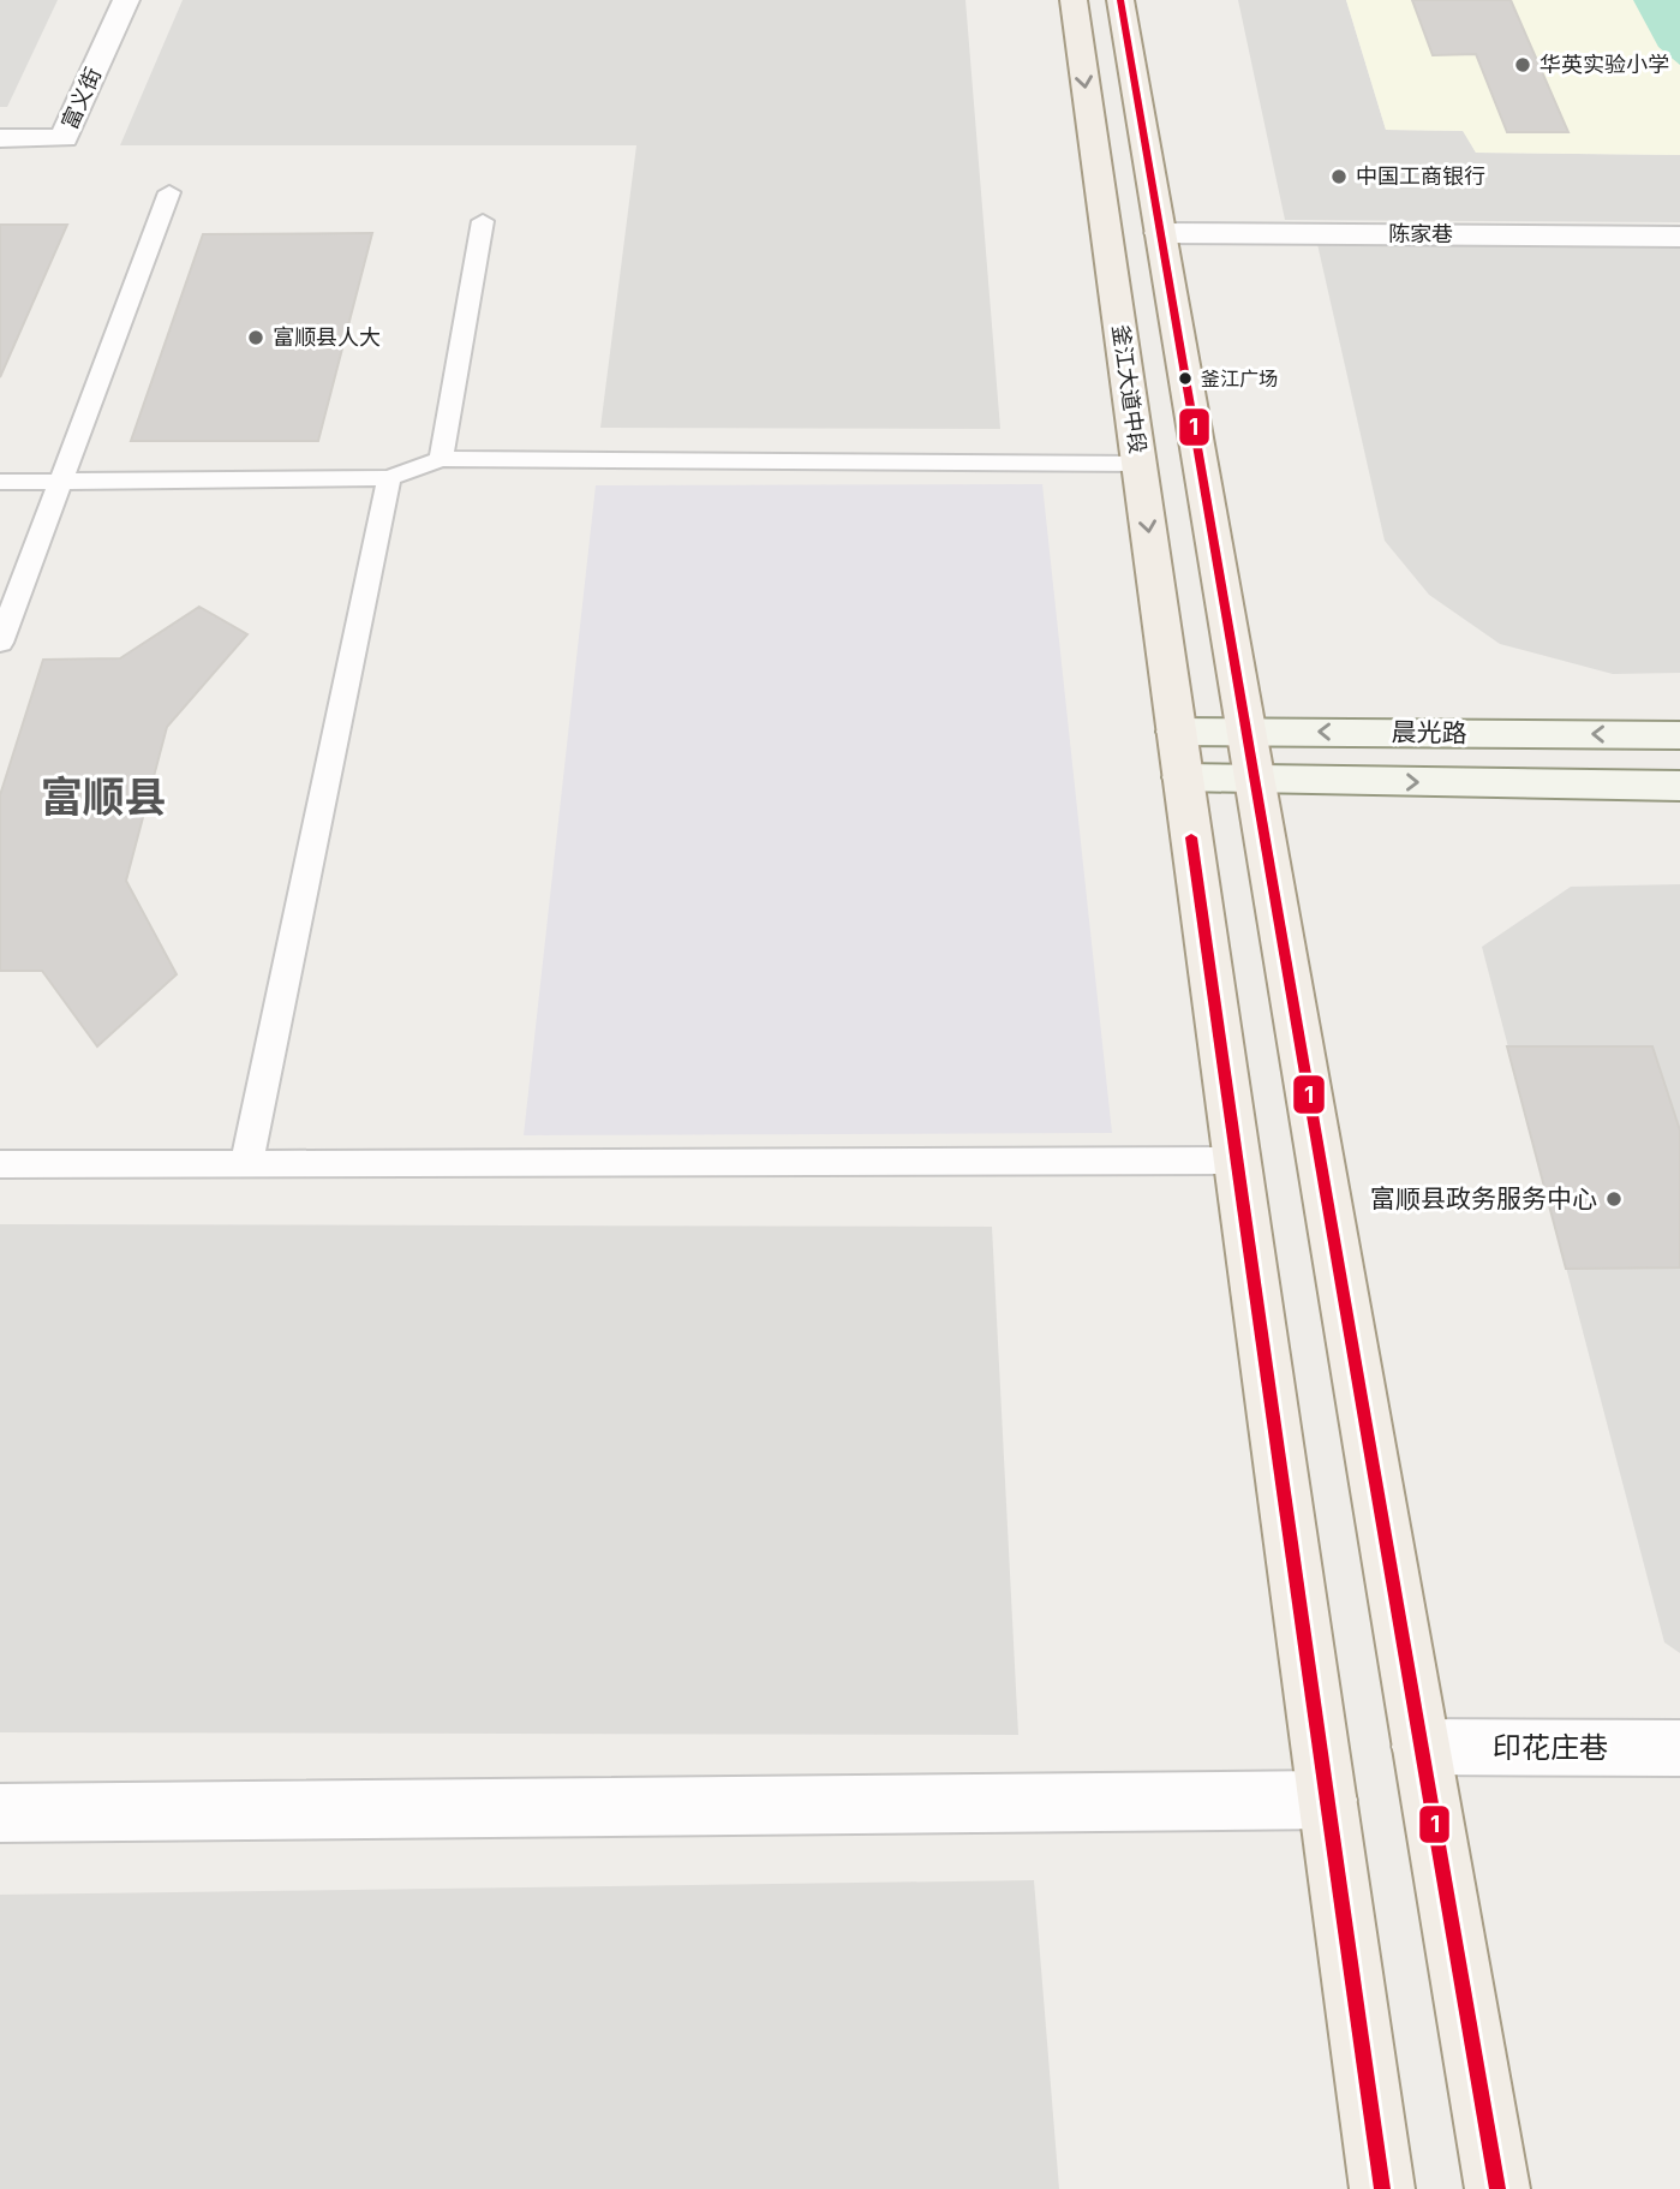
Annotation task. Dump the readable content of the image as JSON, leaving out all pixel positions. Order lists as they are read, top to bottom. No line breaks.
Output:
{"streets":{"main road":["釜江大道中段","晨光路"],"street":["富义街","陈家巷","印花庄巷"]},"crossings":[["釜江大道中段","晨光路"]],"districts":["富顺县"],"places":["华英实验小学","中国工商银行","富顺县人大","釜江广场","富顺县政务服务中心"],"lines":["transit line 1"]}
